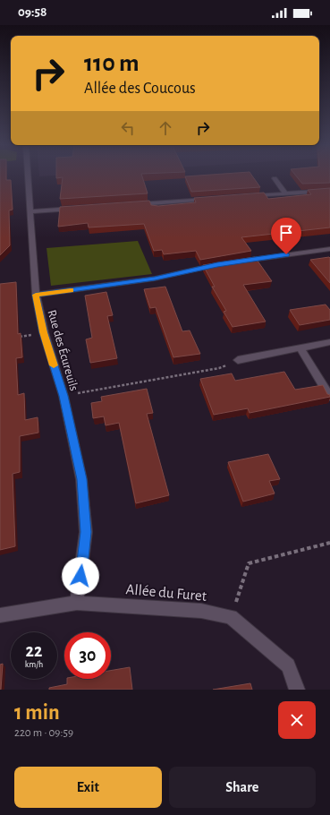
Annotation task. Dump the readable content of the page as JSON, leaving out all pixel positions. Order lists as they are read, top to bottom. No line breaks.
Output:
{"streets":{"street":["Rue des Écureuils","Allée du Furet"]},"crossings":[["Rue des Écureuils","Allée du Furet"]],"page":{"status":"09:58","turn":["110 m","Allée des Coucous"],"speed":"22 km/h","limit":"30","heading":["1 min","220 m · 09:59"],"buttons":["Exit","Share"]}}
